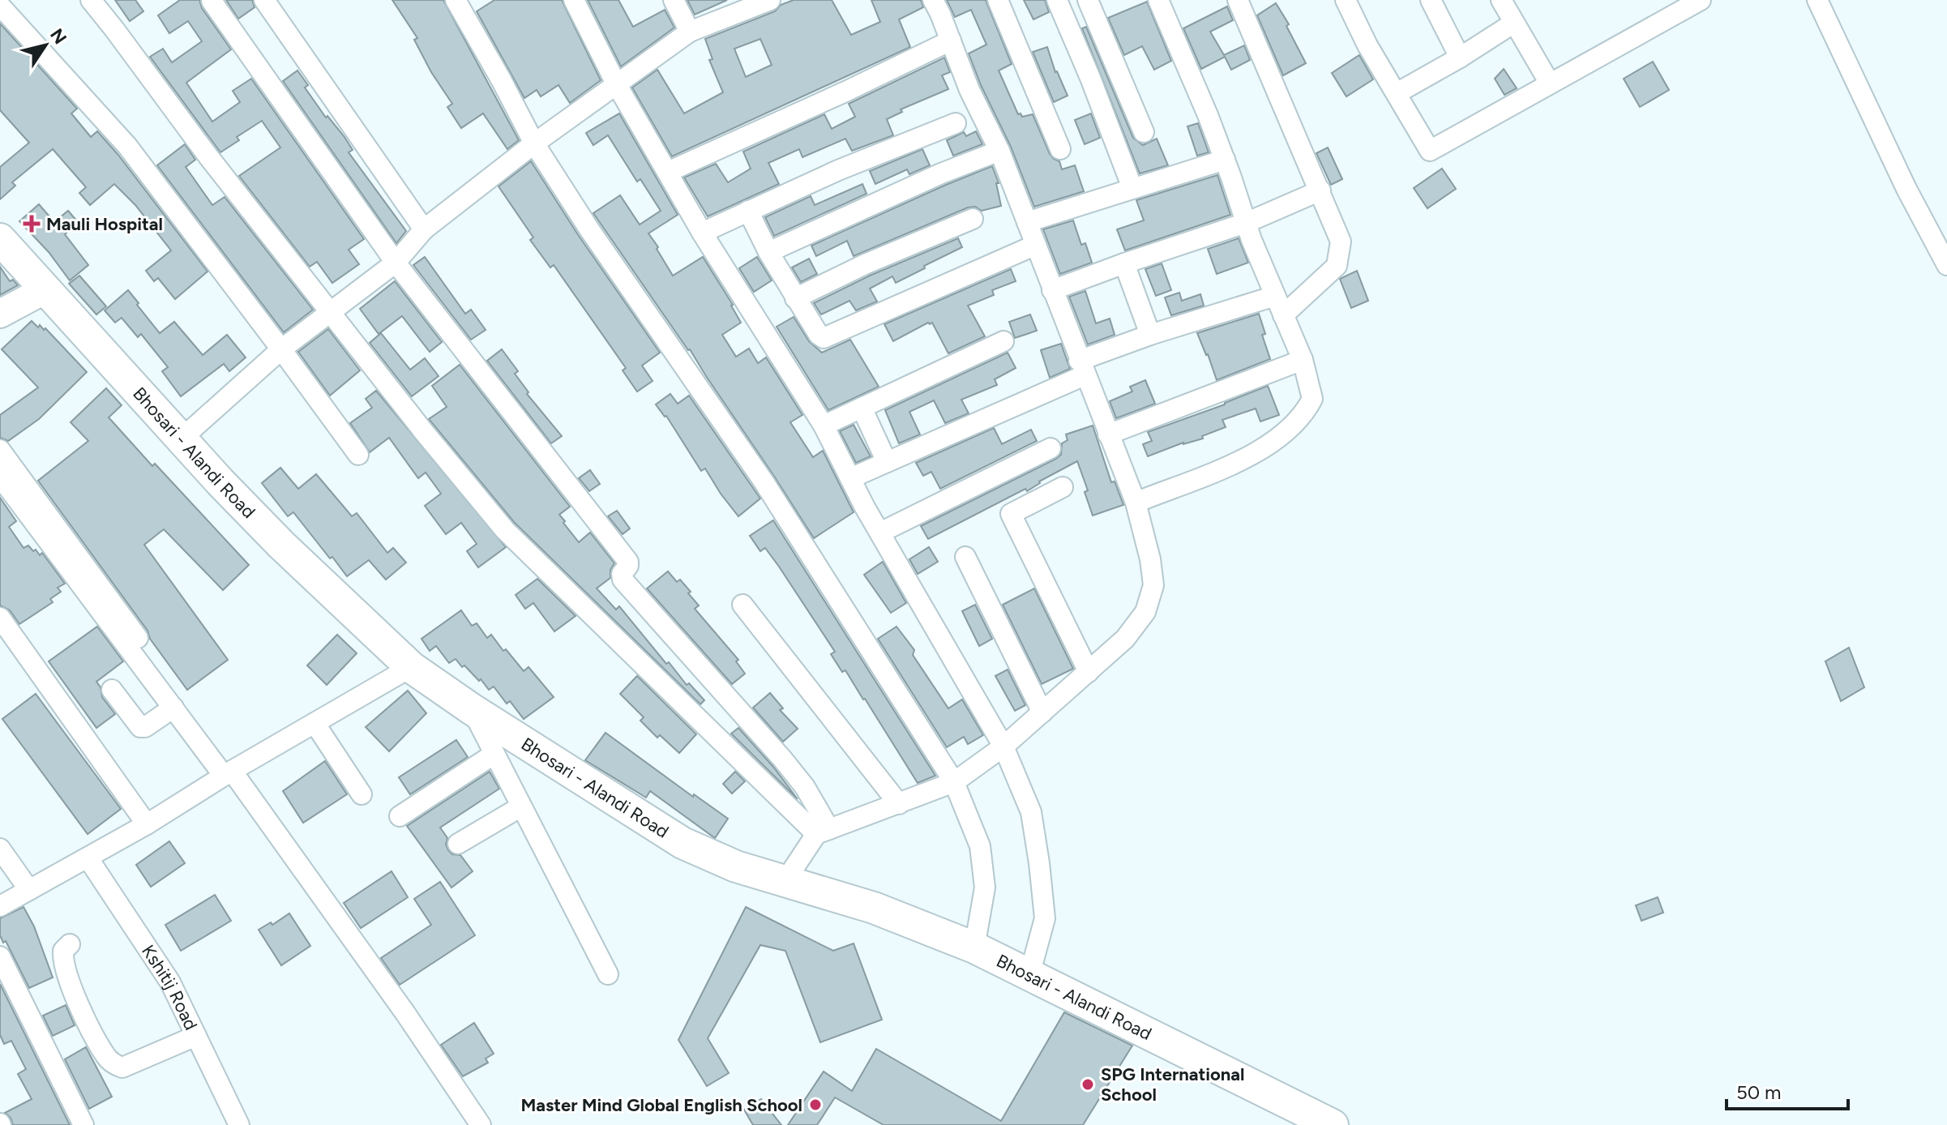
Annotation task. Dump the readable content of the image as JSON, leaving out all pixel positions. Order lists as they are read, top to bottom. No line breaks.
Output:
{"streets":{"main road":["Bhosari - Alandi Road"],"street":["Kshitij Road"]},"places":{"health":["Mauli Hospital"],"other":["SPG International School","Master Mind Global English School"]},"scale_bar":"50 m","north":"top right"}
